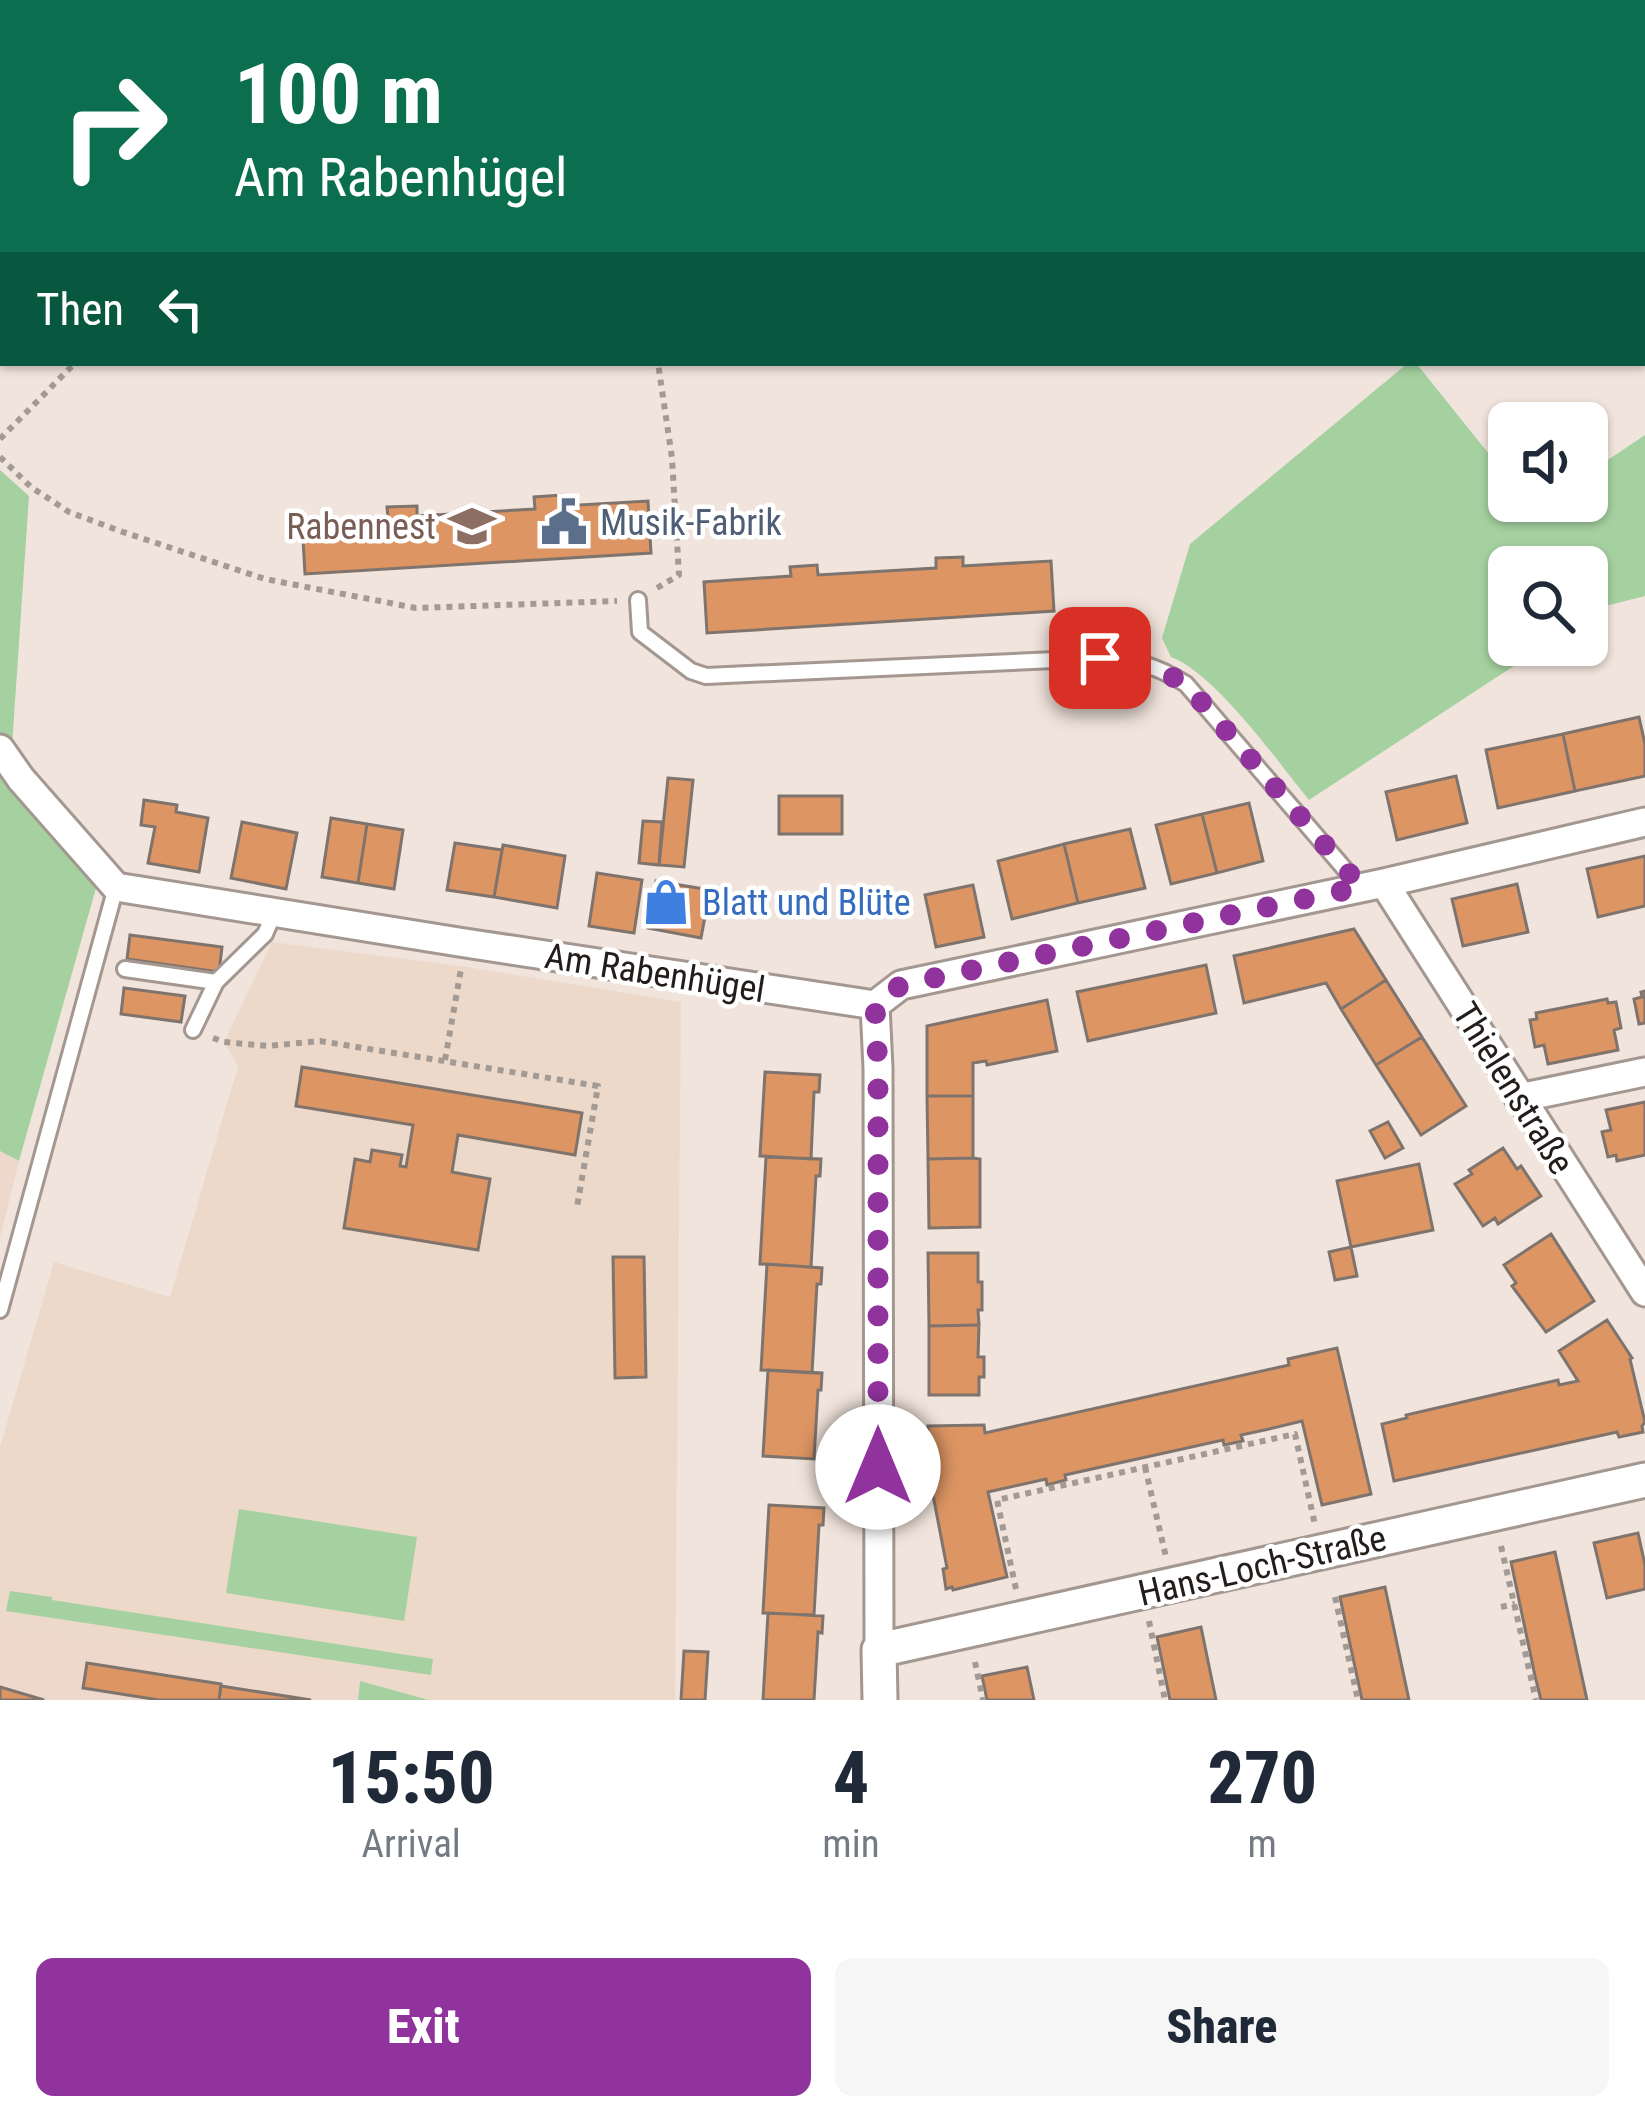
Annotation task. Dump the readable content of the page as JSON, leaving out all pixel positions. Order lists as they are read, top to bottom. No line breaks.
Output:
{"streets":{"street":["Am Rabenhügel","Thielenstraße","Hans-Loch-Straße"]},"places":{"public building":["Musik-Fabrik"],"school or university":["Rabennest"],"shop":["Blatt und Blüte"]},"page":{"turn":["100 m","Am Rabenhügel"],"then":"Then","eta":["15:50","Arrival","4","min","270","m"],"buttons":["Exit","Share"]}}
